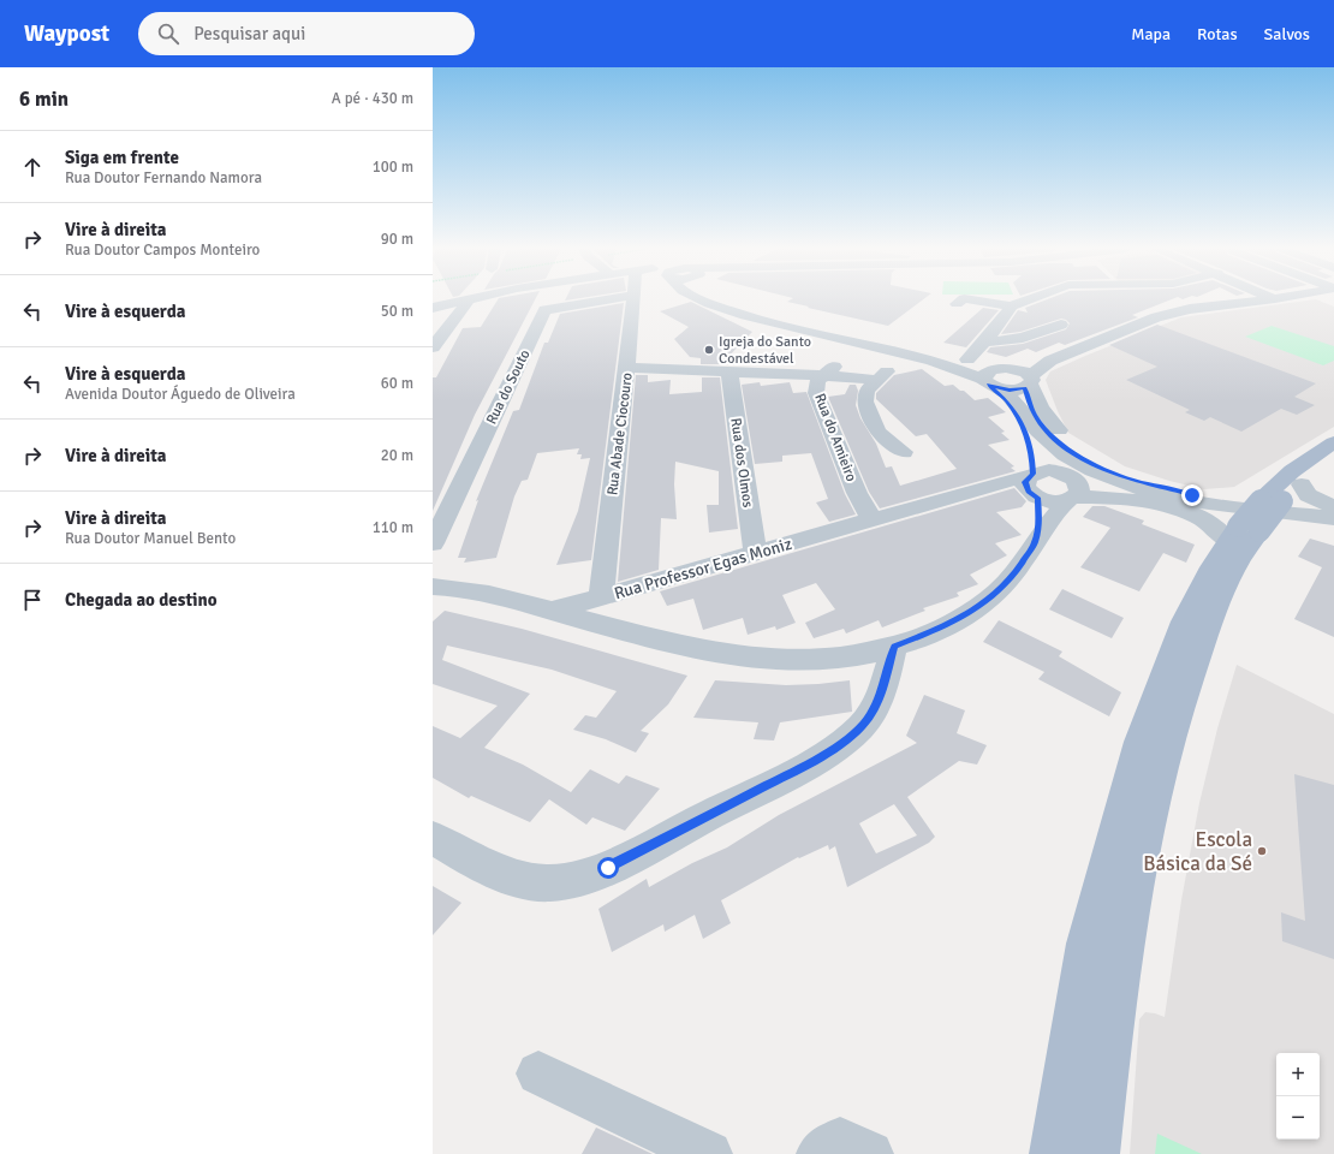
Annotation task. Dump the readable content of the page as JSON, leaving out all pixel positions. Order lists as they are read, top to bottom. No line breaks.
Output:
{"streets":{"street":["Rua do Souto","Rua Abade Ciocouro","Rua do Amieiro","Rua dos Olmos","Rua Professor Egas Moniz"]},"crossings":[["Rua Abade Ciocouro","Rua Professor Egas Moniz"],["Rua do Amieiro","Rua Professor Egas Moniz"],["Rua dos Olmos","Rua Professor Egas Moniz"]],"places":["Igreja do Santo Condestável","Escola Básica da Sé"],"page":{"header":"Waypost","search":"Pesquisar aqui","nav":["Mapa","Rotas","Salvos"],"heading":["6 min","A pé · 430 m"],"list":[["Siga em frente","Rua Doutor Fernando Namora","100 m"],["Vire à direita","Rua Doutor Campos Monteiro","90 m"],["Vire à esquerda","50 m"],["Vire à esquerda","Avenida Doutor Águedo de Oliveira","60 m"],["Vire à direita","20 m"],["Vire à direita","Rua Doutor Manuel Bento","110 m"],"Chegada ao destino"],"map_buttons":["+","−"]}}
